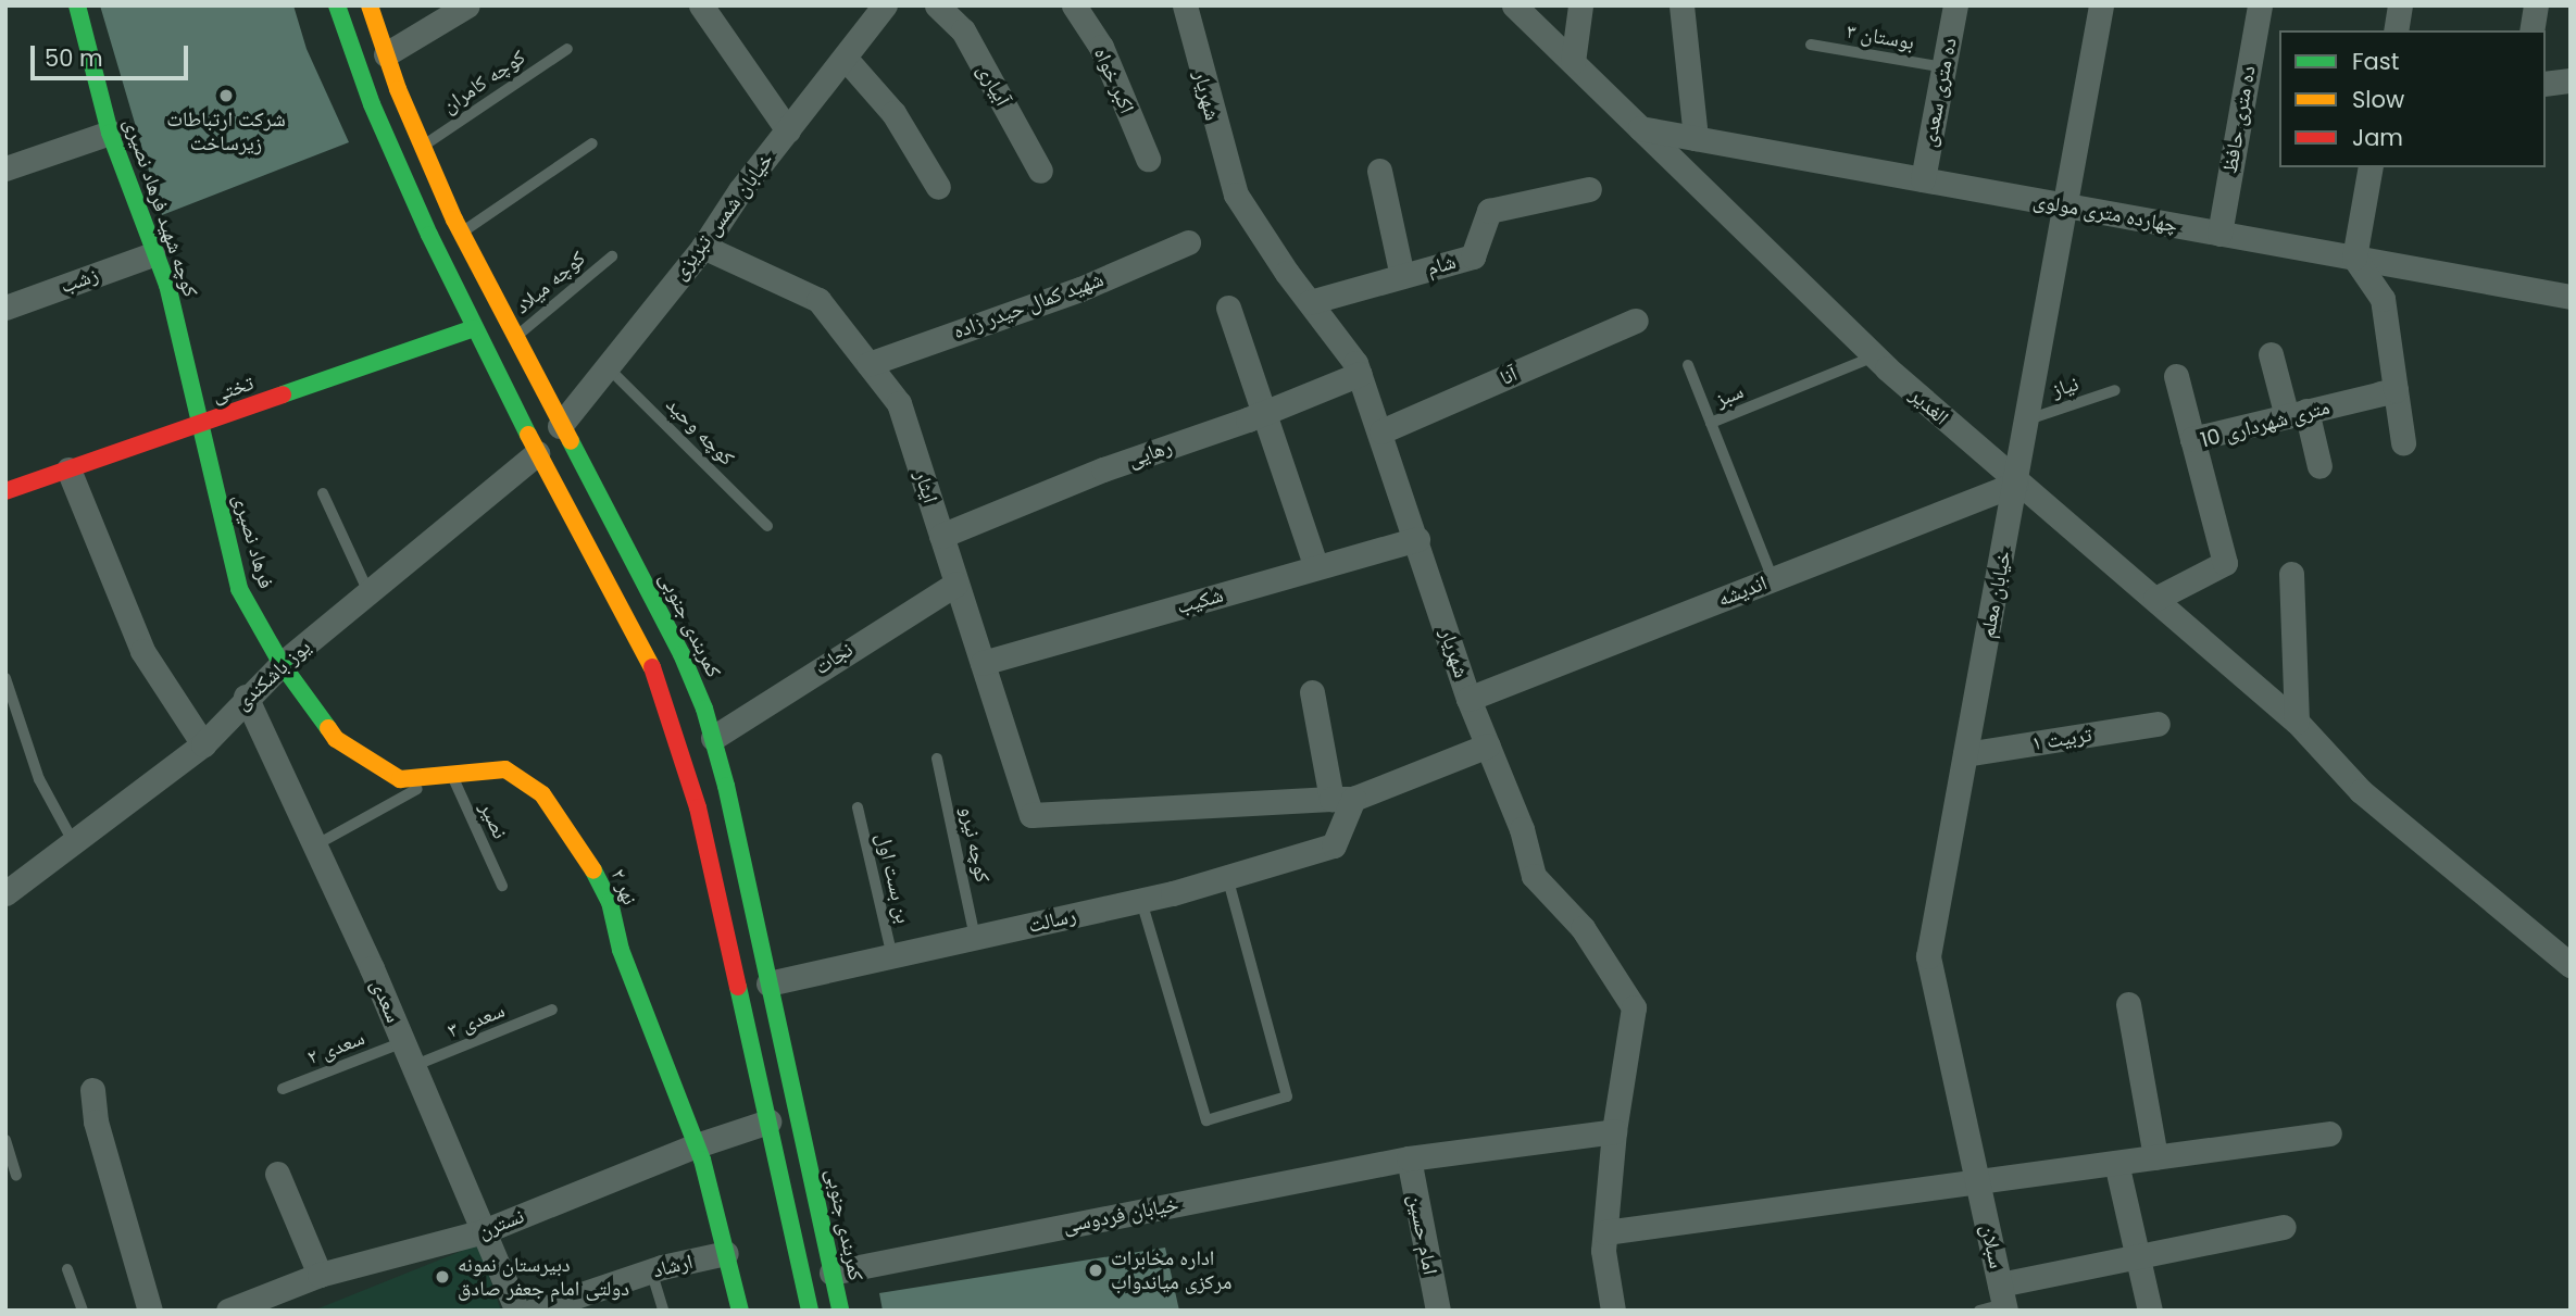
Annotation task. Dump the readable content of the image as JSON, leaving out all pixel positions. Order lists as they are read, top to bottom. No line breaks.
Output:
{"streets":{"main road":["کوچه شهید فرهاد نصیری","تختی","فرهاد نصیری","کمربندی جنوبی","نهر ۲"],"street":["اکبر خواه","آبیاری","ده متری سعدی","شهریار","ده متری حافظ","چهارده متری مولوی","خیابان شمس تبریزی","شام","زشب","شهید کمال حیدر زاده","آنا","الغدیر","10 متری شهرداری","رهایی","ایثار","اندیشه","خیابان معلم","شکیب","نجات","یوز باشکندی","تربیت ۱","رسالت","سعدی","خیابان فردوسی","نسترن","امام حسین","سبلان","ارشاد"],"lane":["بوستان ۳","کوچه کامران","کوچه میلاد","نیاز","سبز","کوچه وحید","نصیر","کوچه نیرو","بن بست اول","سعدی ۳","سعدی ۲"]},"crossings":[["بوستان ۳","ده متری سعدی"],["کوچه کامران","کمربندی جنوبی"],["ده متری سعدی","چهارده متری مولوی"],["شهریار","شام"],["شهریار","آنا"],["شهریار","رهایی"],["شهریار","اندیشه"],["شهریار","شکیب"],["شهریار","خیابان فردوسی"],["ده متری حافظ","چهارده متری مولوی"],["کوچه شهید فرهاد نصیری","زشب"],["کوچه شهید فرهاد نصیری","تختی"],["کوچه شهید فرهاد نصیری","فرهاد نصیری"],["چهارده متری مولوی","الغدیر"],["چهارده متری مولوی","خیابان معلم"],["خیابان شمس تبریزی","کوچه وحید"],["خیابان شمس تبریزی","ایثار"],["خیابان شمس تبریزی","کمربندی جنوبی"],["کوچه میلاد","کمربندی جنوبی"],["شهید کمال حیدر زاده","ایثار"],["نیاز","خیابان معلم"],["تختی","فرهاد نصیری"],["سبز","الغدیر"],["سبز","اندیشه"],["الغدیر","10 متری شهرداری"],["الغدیر","اندیشه"],["الغدیر","خیابان معلم"],["رهایی","ایثار"],["ایثار","شکیب"],["ایثار","نجات"],["ایثار","رسالت"],["فرهاد نصیری","یوز باشکندی"],["فرهاد نصیری","نهر ۲"],["اندیشه","خیابان معلم"],["خیابان معلم","تربیت ۱"],["خیابان معلم","سبلان"],["کمربندی جنوبی","نجات"],["کمربندی جنوبی","رسالت"],["کمربندی جنوبی","خیابان فردوسی"],["یوز باشکندی","نهر ۲"],["یوز باشکندی","سعدی"],["نصیر","نهر ۲"],["کوچه نیرو","رسالت"],["بن بست اول","رسالت"],["نهر ۲","نسترن"],["نهر ۲","ارشاد"],["سعدی","سعدی ۳"],["سعدی","سعدی ۲"],["سعدی","نسترن"],["خیابان فردوسی","امام حسین"]],"places":["شرکت ارتباطات زیرساخت","اداره مخابرات مرکزی میاندواب","دبیرستان نمونه دولتی امام جعفر صادق"],"legend":["Fast","Slow","Jam"],"scale_bar":"50 m"}
